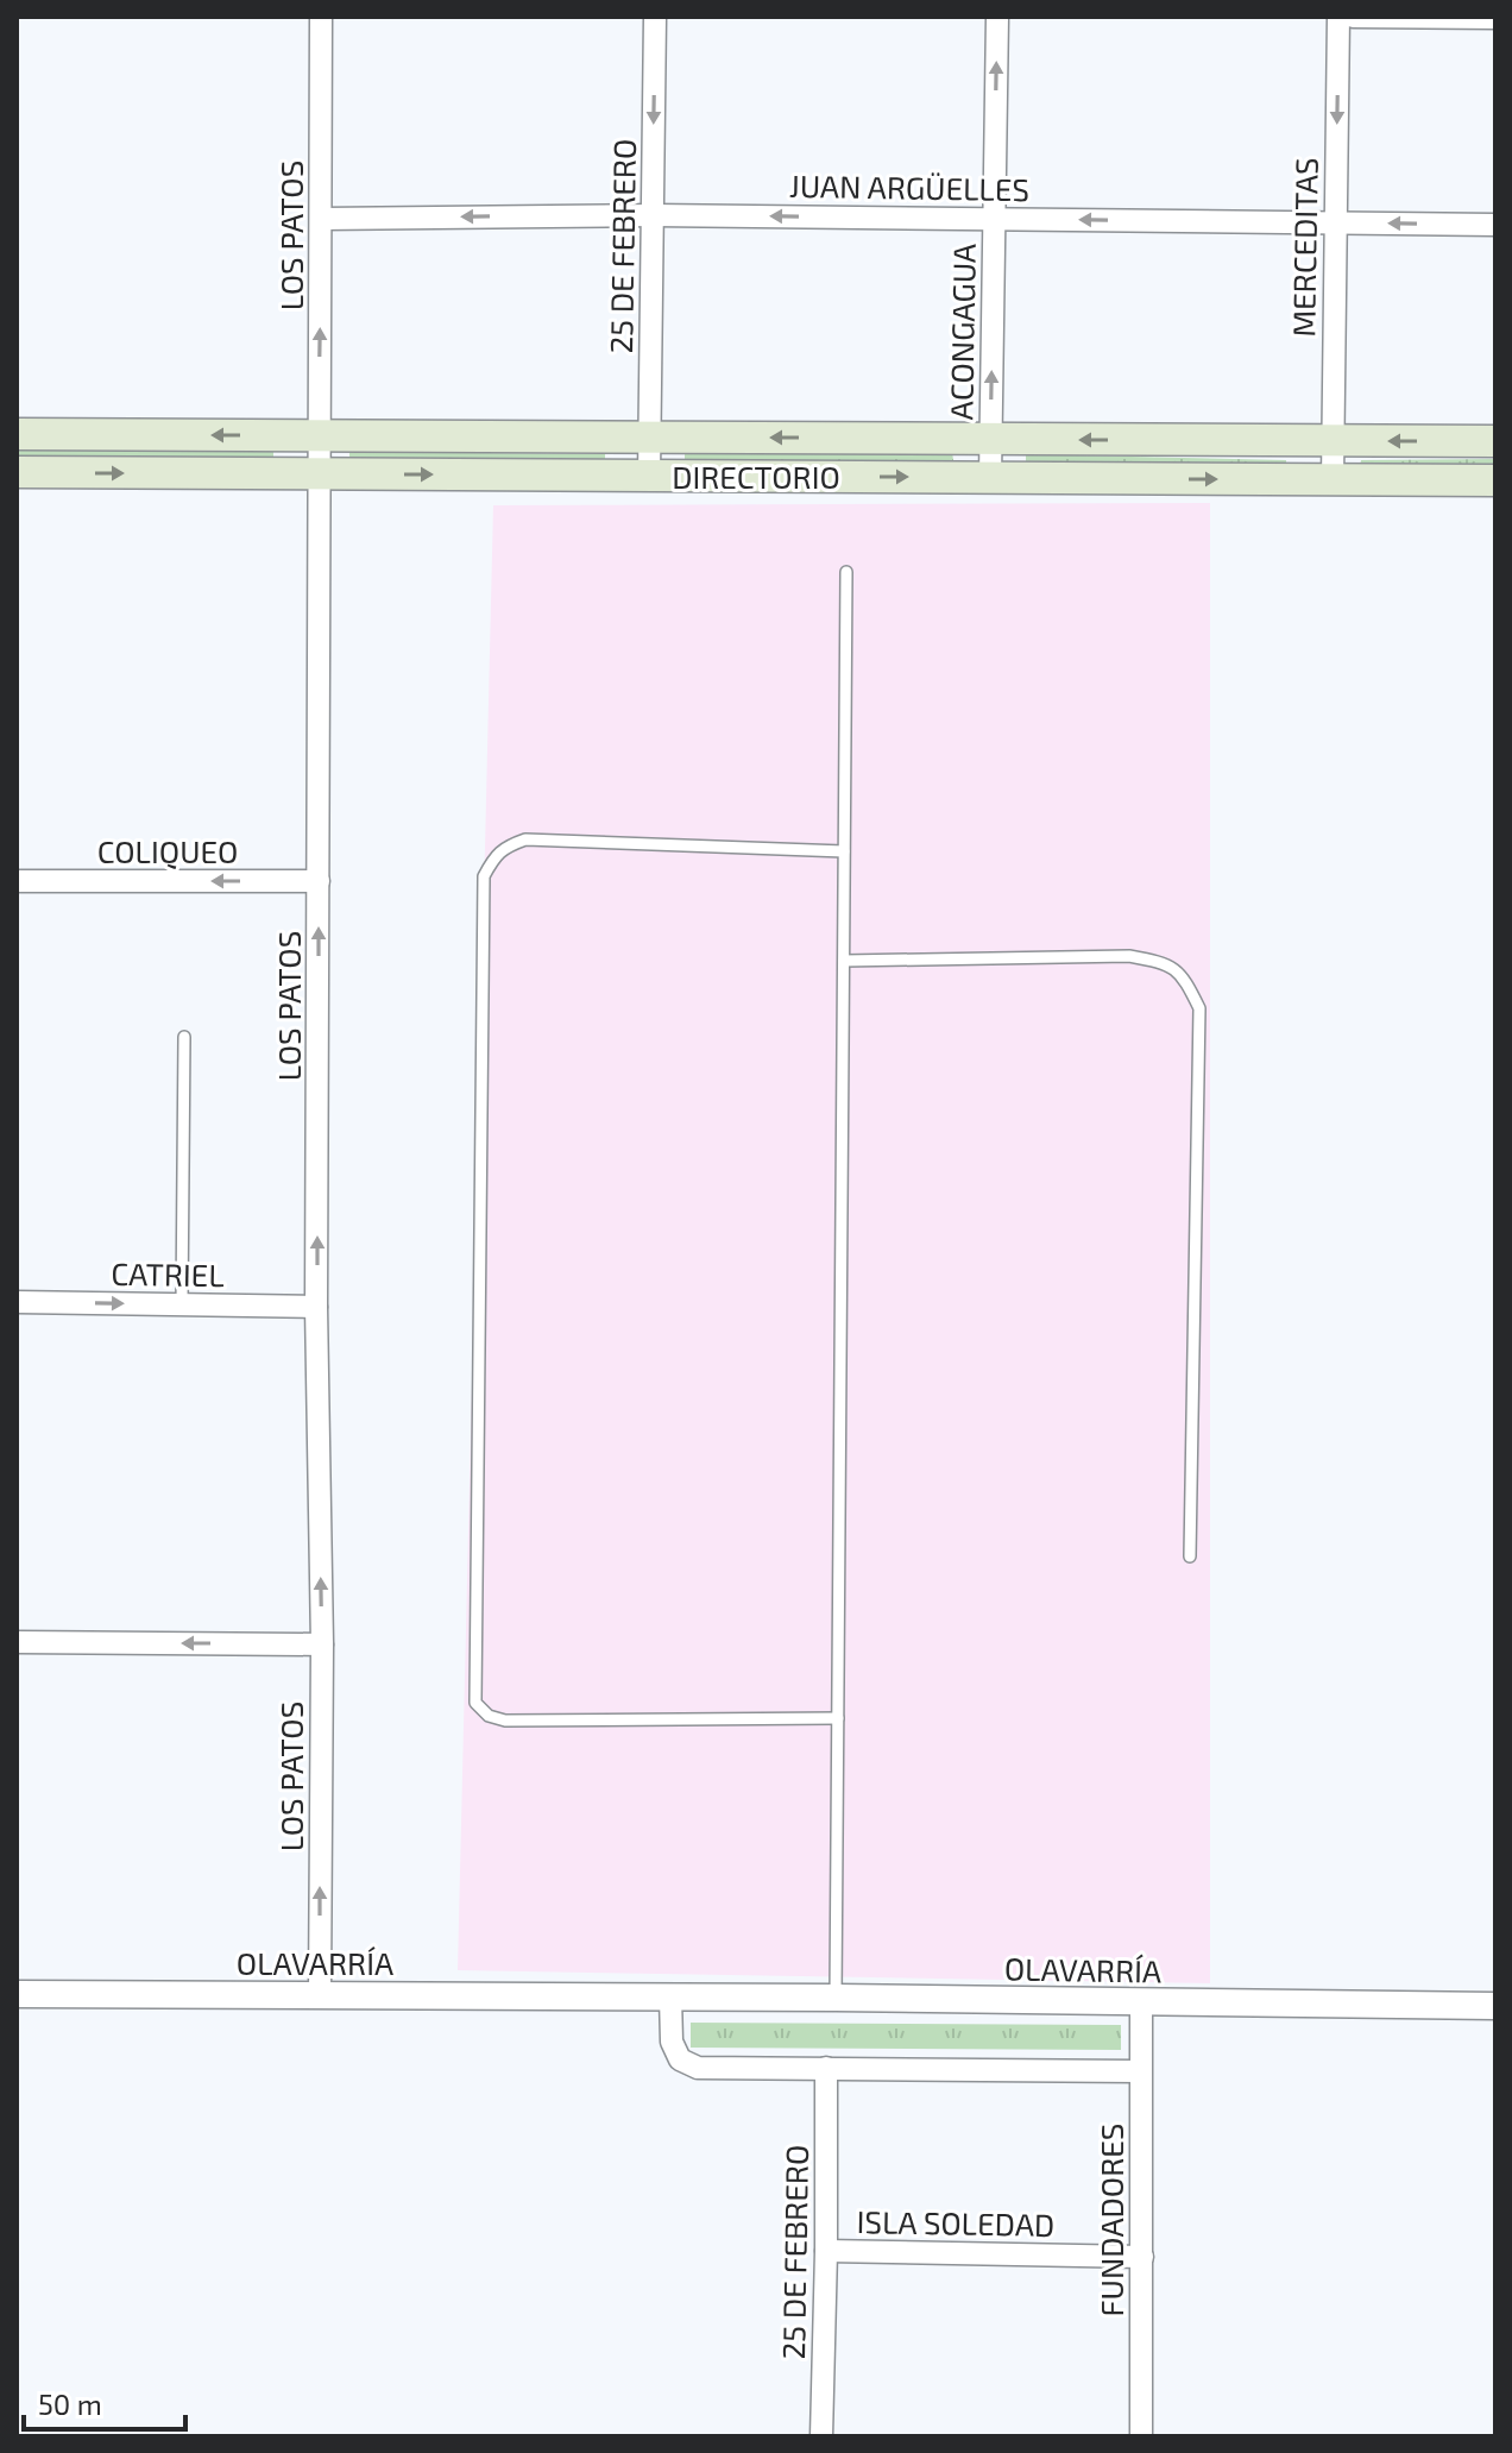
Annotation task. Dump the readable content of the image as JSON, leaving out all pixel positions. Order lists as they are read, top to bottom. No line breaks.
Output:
{"streets":{"main road":["DIRECTORIO"],"street":["JUAN ARGÜELLES","LOS PATOS","25 DE FEBRERO","MERCEDITAS","ACONGAGUA","COLIQUEO","CATRIEL","OLAVARRÍA","FUNDADORES","ISLA SOLEDAD"]},"crossings":[["JUAN ARGÜELLES","LOS PATOS"],["JUAN ARGÜELLES","25 DE FEBRERO"],["JUAN ARGÜELLES","MERCEDITAS"],["JUAN ARGÜELLES","ACONGAGUA"],["LOS PATOS","DIRECTORIO"],["LOS PATOS","COLIQUEO"],["LOS PATOS","CATRIEL"],["LOS PATOS","OLAVARRÍA"],["25 DE FEBRERO","DIRECTORIO"],["25 DE FEBRERO","ISLA SOLEDAD"],["MERCEDITAS","DIRECTORIO"],["ACONGAGUA","DIRECTORIO"],["OLAVARRÍA","FUNDADORES"],["FUNDADORES","ISLA SOLEDAD"]],"one_way":["JUAN ARGÜELLES","LOS PATOS","MERCEDITAS","ACONGAGUA","COLIQUEO","CATRIEL"],"scale_bar":"50 m"}
